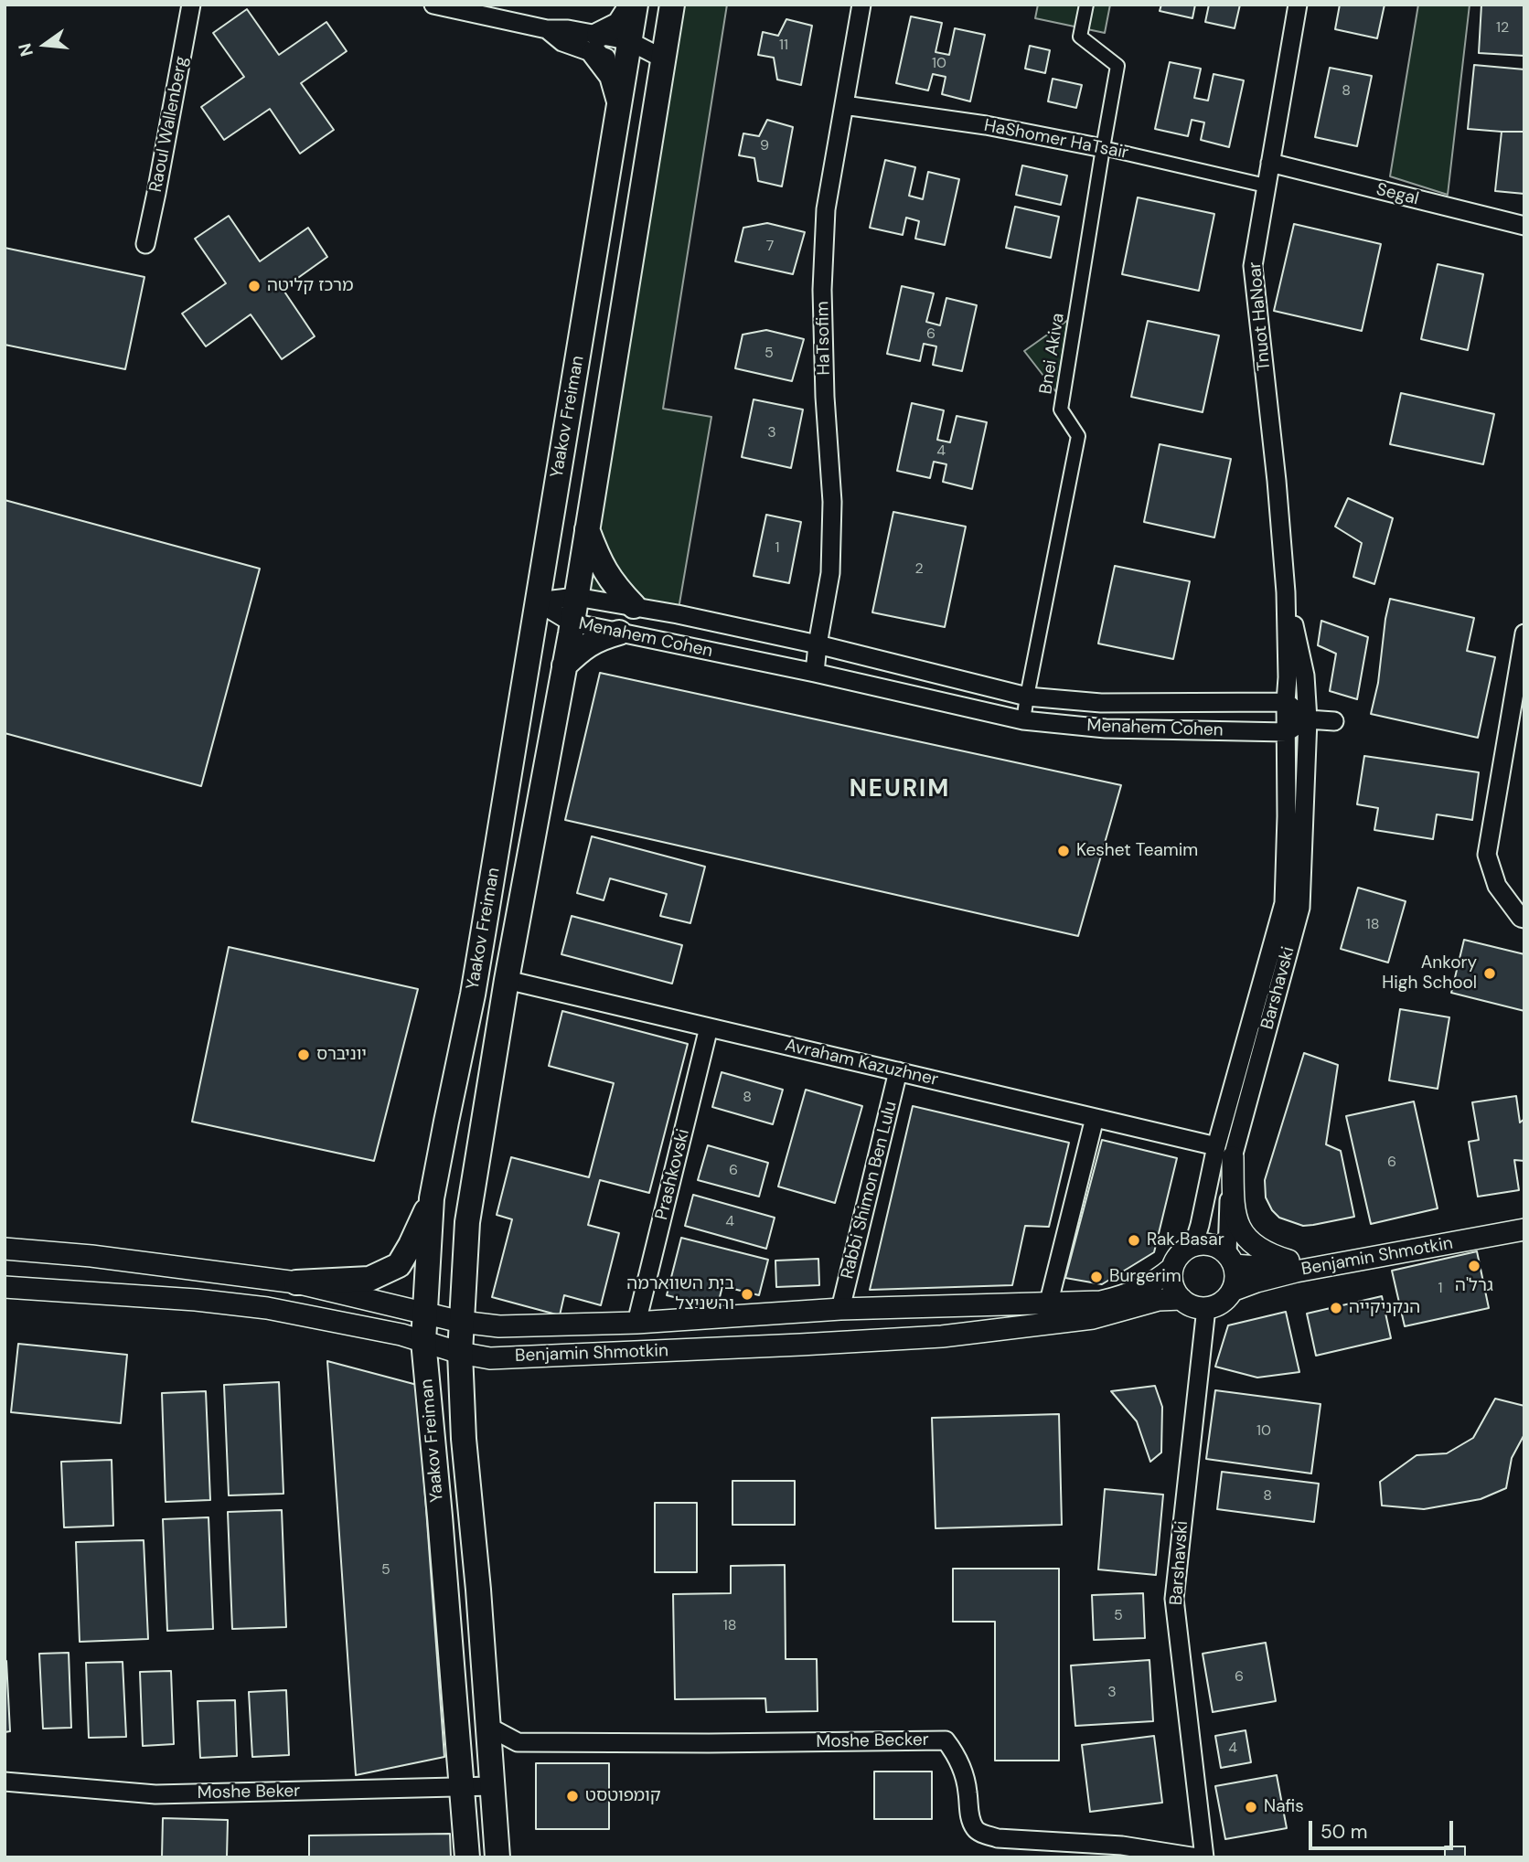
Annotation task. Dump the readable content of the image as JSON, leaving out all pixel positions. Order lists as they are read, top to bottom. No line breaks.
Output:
{"streets":{"main road":["Yaakov Freiman"],"street":["Raoul Wallenberg","HaShomer HaTsair","Segal","Tnuot HaNoar","HaTsofim","Bnei Akiva","Menahem Cohen","Barshavski","Avraham Kazuzhner","Prashkovski","Rabbi Shimon Ben Lulu","Benjamin Shmotkin","Moshe Becker","Moshe Beker"]},"crossings":[["HaShomer HaTsair","Tnuot HaNoar"],["HaShomer HaTsair","HaTsofim"],["HaShomer HaTsair","Bnei Akiva"],["Segal","Tnuot HaNoar"],["Tnuot HaNoar","Menahem Cohen"],["Tnuot HaNoar","Barshavski"],["HaTsofim","Menahem Cohen"],["Bnei Akiva","Menahem Cohen"],["Yaakov Freiman","Menahem Cohen"],["Yaakov Freiman","Avraham Kazuzhner"],["Yaakov Freiman","Benjamin Shmotkin"],["Yaakov Freiman","Moshe Becker"],["Yaakov Freiman","Moshe Beker"],["Menahem Cohen","Barshavski"],["Barshavski","Avraham Kazuzhner"],["Barshavski","Benjamin Shmotkin"],["Avraham Kazuzhner","Prashkovski"],["Avraham Kazuzhner","Rabbi Shimon Ben Lulu"],["Prashkovski","Benjamin Shmotkin"],["Rabbi Shimon Ben Lulu","Benjamin Shmotkin"]],"districts":["NEURIM"],"places":["מרכז קליטה","Keshet Teamim","Ankory High School","יוניברס","Rak Basar","גרל'ה","Burgerim","בית השווארמה והשניצל","הנקניקייה","קומפוטסט","Nafis"],"house_numbers":["12","11","10","8","9","7","6","5","3","4","1","2","18","8","6","6","4","1","10","8","5","5","18","6","3","4"],"scale_bar":"50 m","north":"left"}
